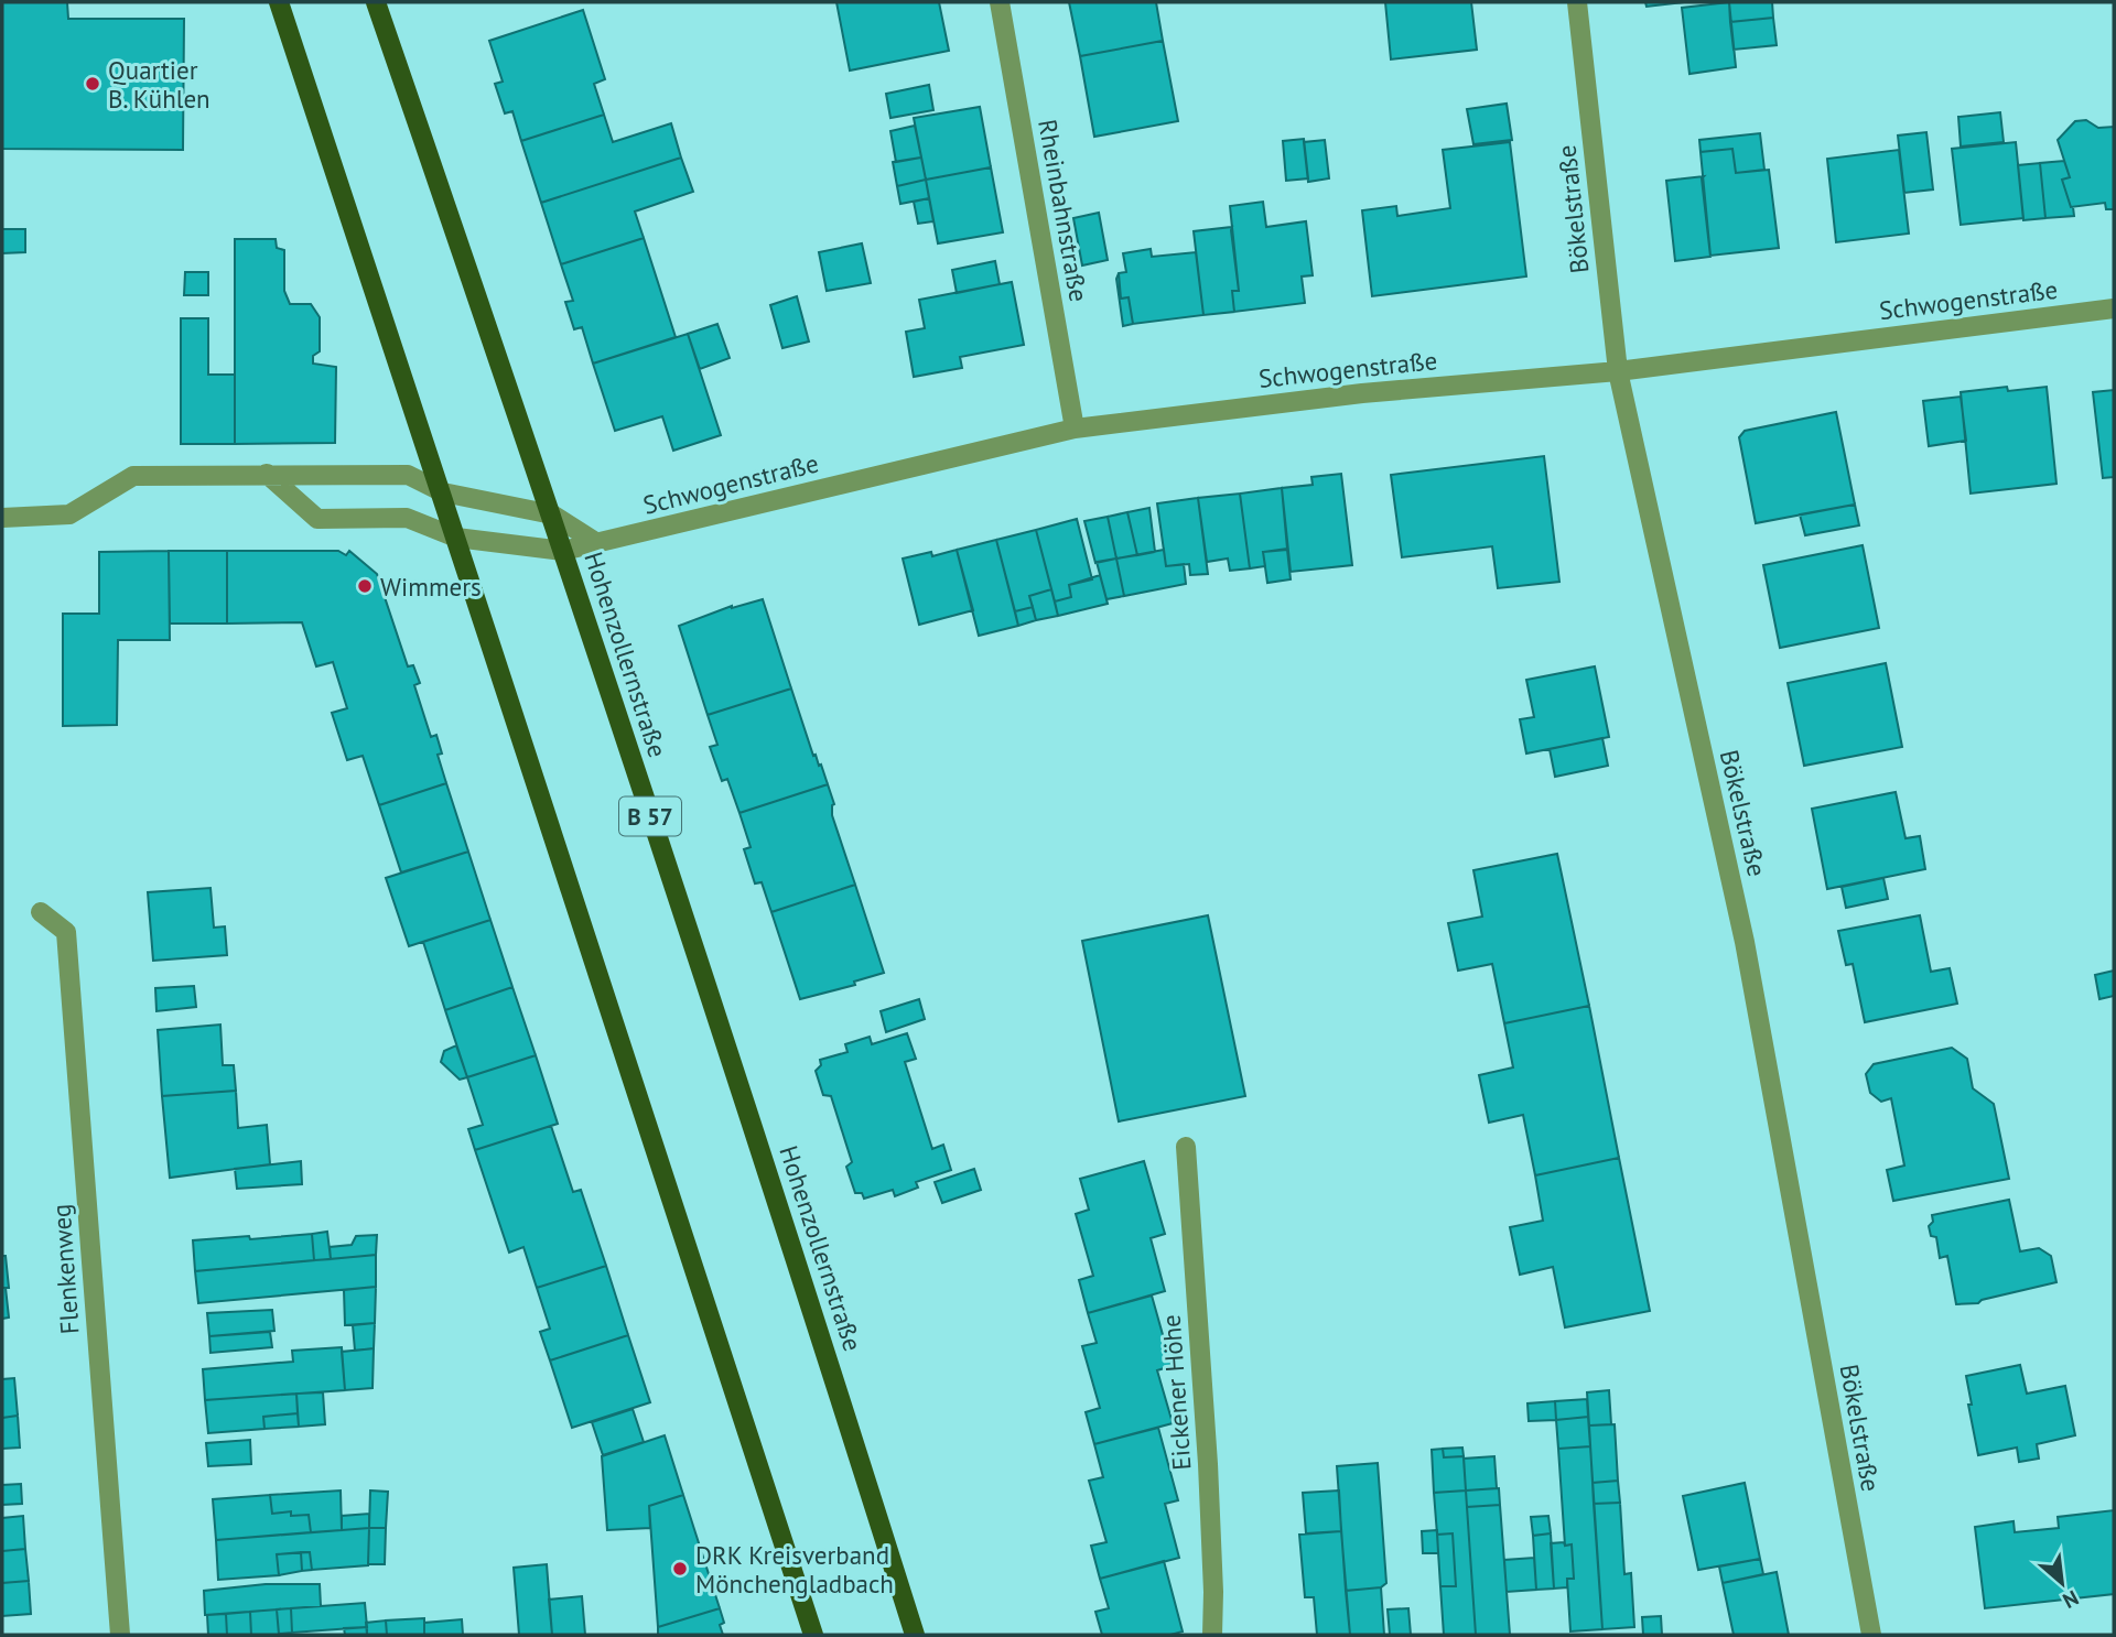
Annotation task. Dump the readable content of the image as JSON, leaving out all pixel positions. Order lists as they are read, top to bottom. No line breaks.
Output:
{"streets":{"main road":["Hohenzollernstraße","B 57"],"street":["Bökelstraße","Rheinbahnstraße","Schwogenstraße","Flenkenweg","Eickener Höhe"]},"crossings":[["Bökelstraße","Schwogenstraße"],["Rheinbahnstraße","Schwogenstraße"],["Schwogenstraße","Hohenzollernstraße"]],"places":["Quartier B. Kühlen","Wimmers","DRK Kreisverband Mönchengladbach"],"north":"bottom right"}
